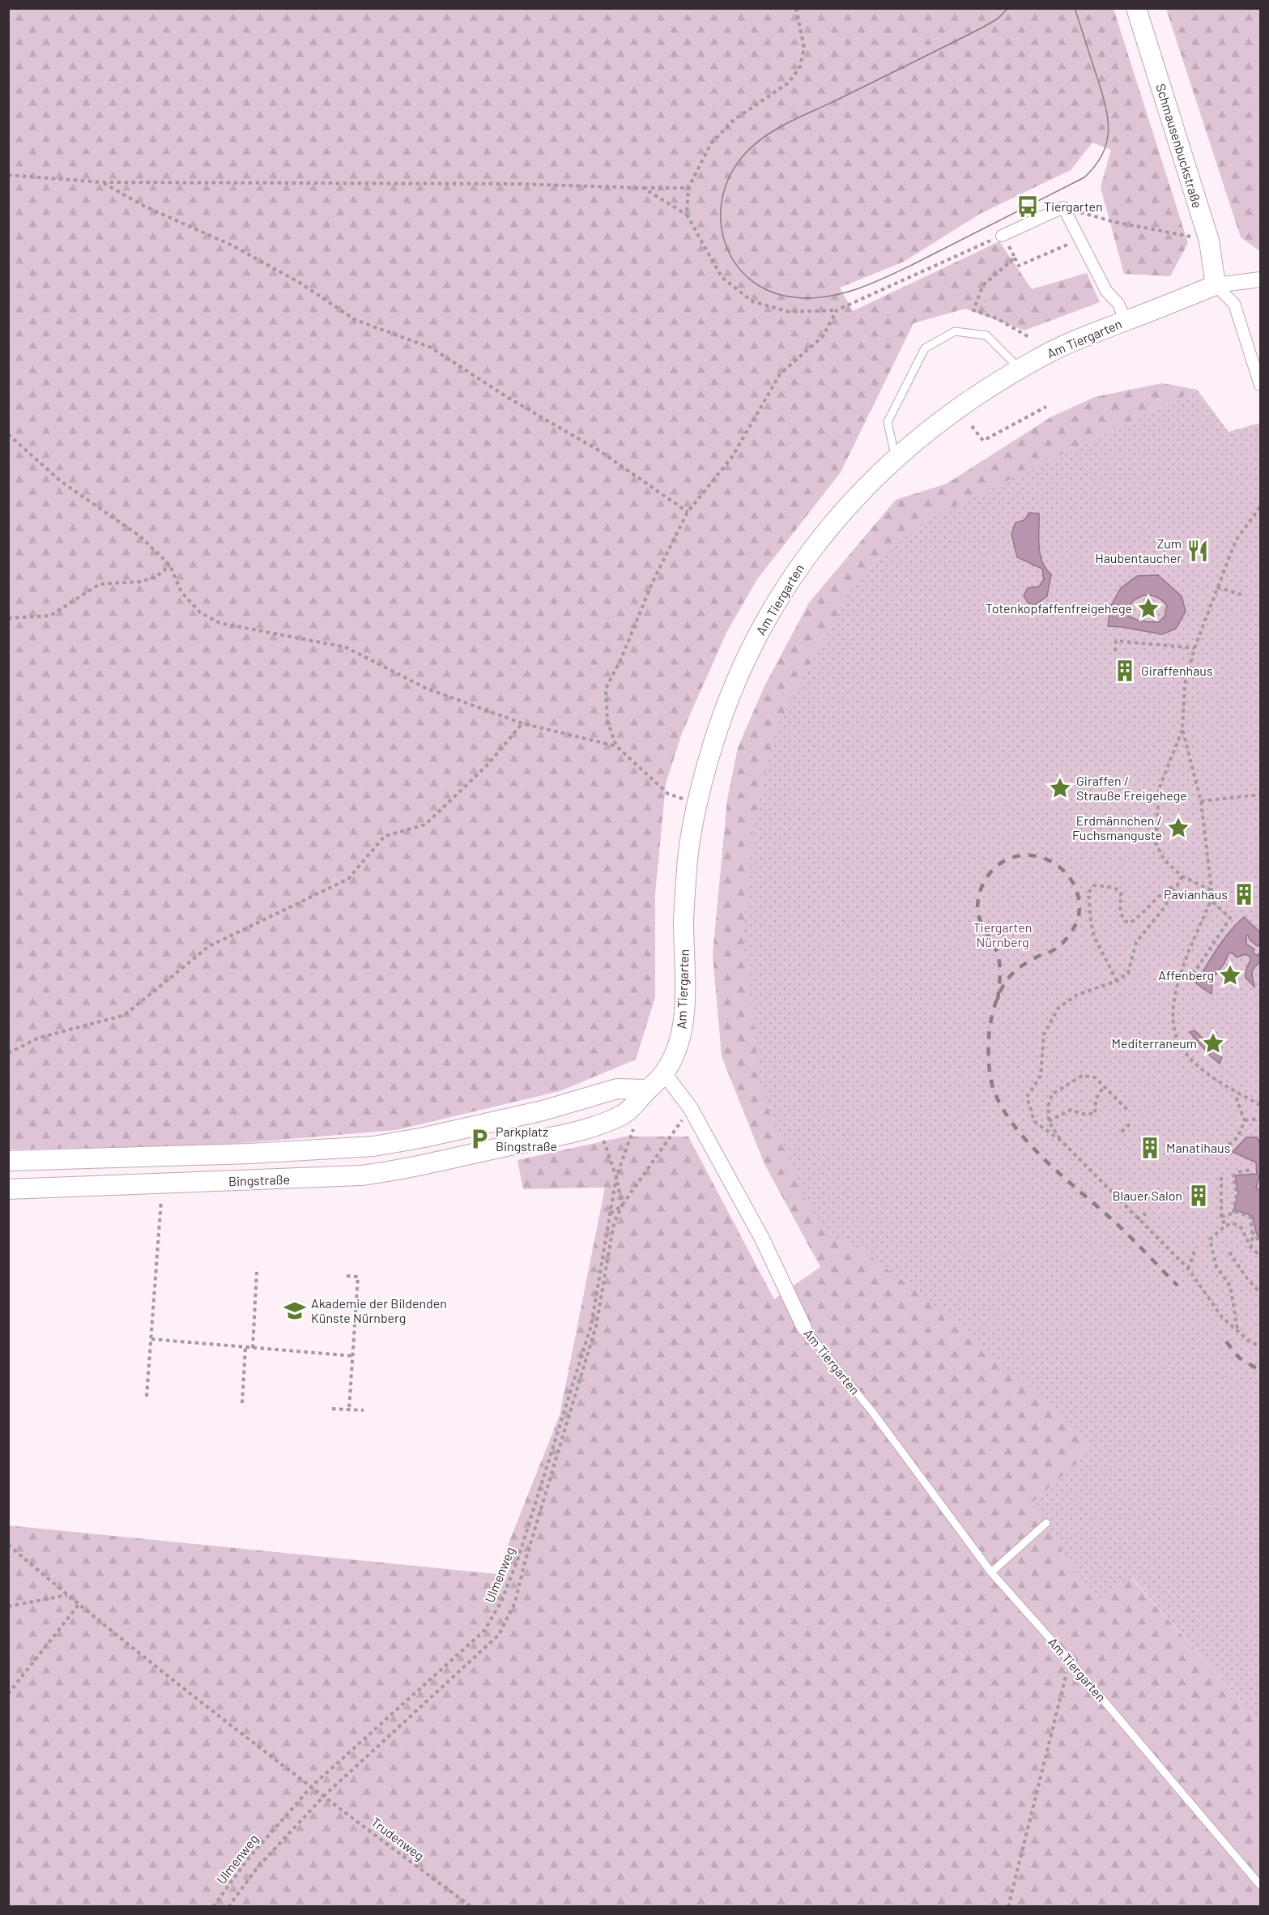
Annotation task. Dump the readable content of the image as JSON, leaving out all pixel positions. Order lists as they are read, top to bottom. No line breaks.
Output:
{"streets":{"street":["Schmausenbuckstraße","Am Tiergarten","Bingstraße"],"path":["Ulmenweg","Trudenweg"]},"crossings":[["Schmausenbuckstraße","Am Tiergarten"],["Am Tiergarten","Bingstraße"],["Bingstraße","Ulmenweg"],["Ulmenweg","Trudenweg"]],"parks":["Tiergarten Nürnberg"],"places":{"bus stop":["Tiergarten"],"restaurant":["Zum Haubentaucher"],"place":["Totenkopfaffenfreigehege","Giraffen / Strauße Freigehege","Erdmännchen / Fuchsmanguste","Affenberg","Mediterraneum"],"building":["Giraffenhaus","Pavianhaus","Manatihaus","Blauer Salon"],"parking":["Parkplatz Bingstraße"],"school or university":["Akademie der Bildenden Künste Nürnberg"]}}
